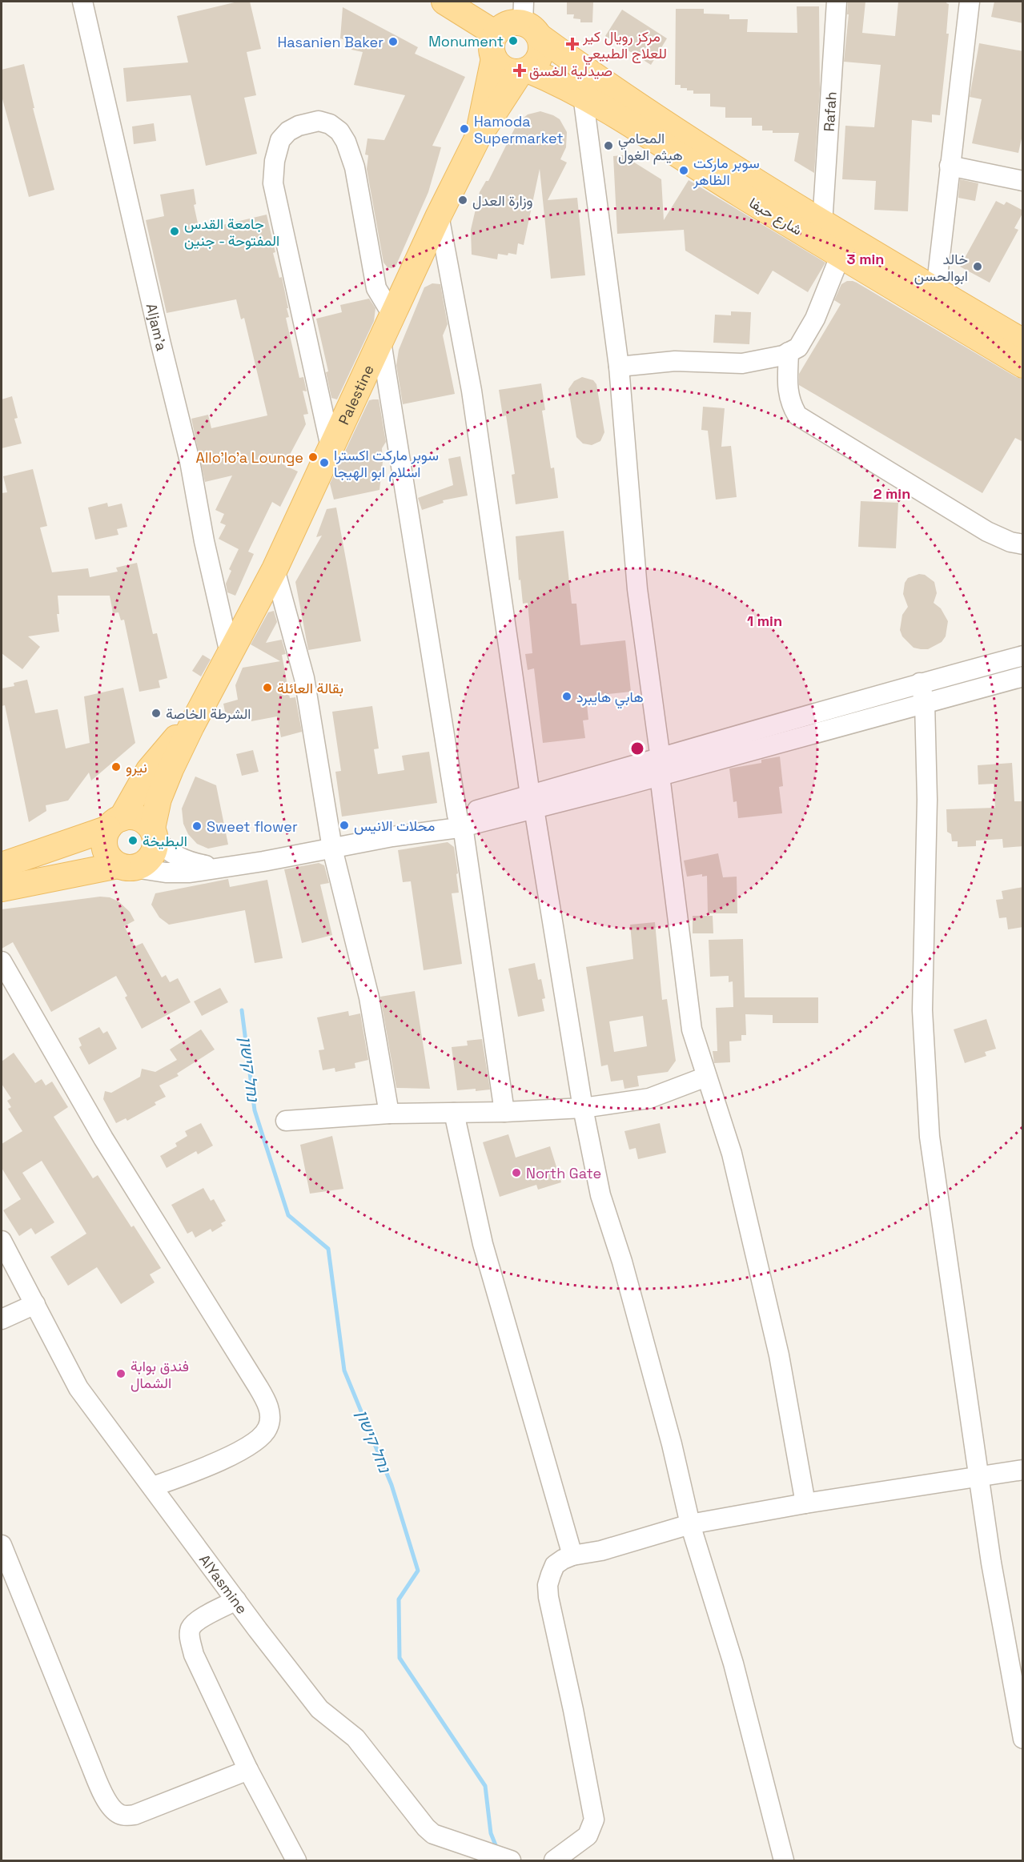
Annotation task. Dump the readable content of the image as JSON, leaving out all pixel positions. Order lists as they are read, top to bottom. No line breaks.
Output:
{"streets":{"main road":["شارع حيفا","Palestine"],"street":["Rafah","Aljam'a","AlYasmine"]},"crossings":[["Aljam'a","Palestine"]],"water":["נחל קישון"],"places":{"other":["Monument","Hasanien Baker","Hamoda Supermarket","المحامي هيثم الغول","سوبر ماركت الظاهر","وزارة العدل","جامعة القدس المفتوحة - جنين","خالد ابوالحسن","Allo'lo'a Lounge","سوبر ماركت اكسترا اسلام ابو الهيجا","بقالة العائلة","هابي هايبرد","الشرطة الخاصة","نيرو","محلات الانيس","Sweet flower","البطيخة","North Gate","فندق بوابة الشمال"],"health":["مركز رويال كير للعلاج الطبيعي","صيدلية الغسق"]},"rings":["3 min","2 min","1 min"]}
